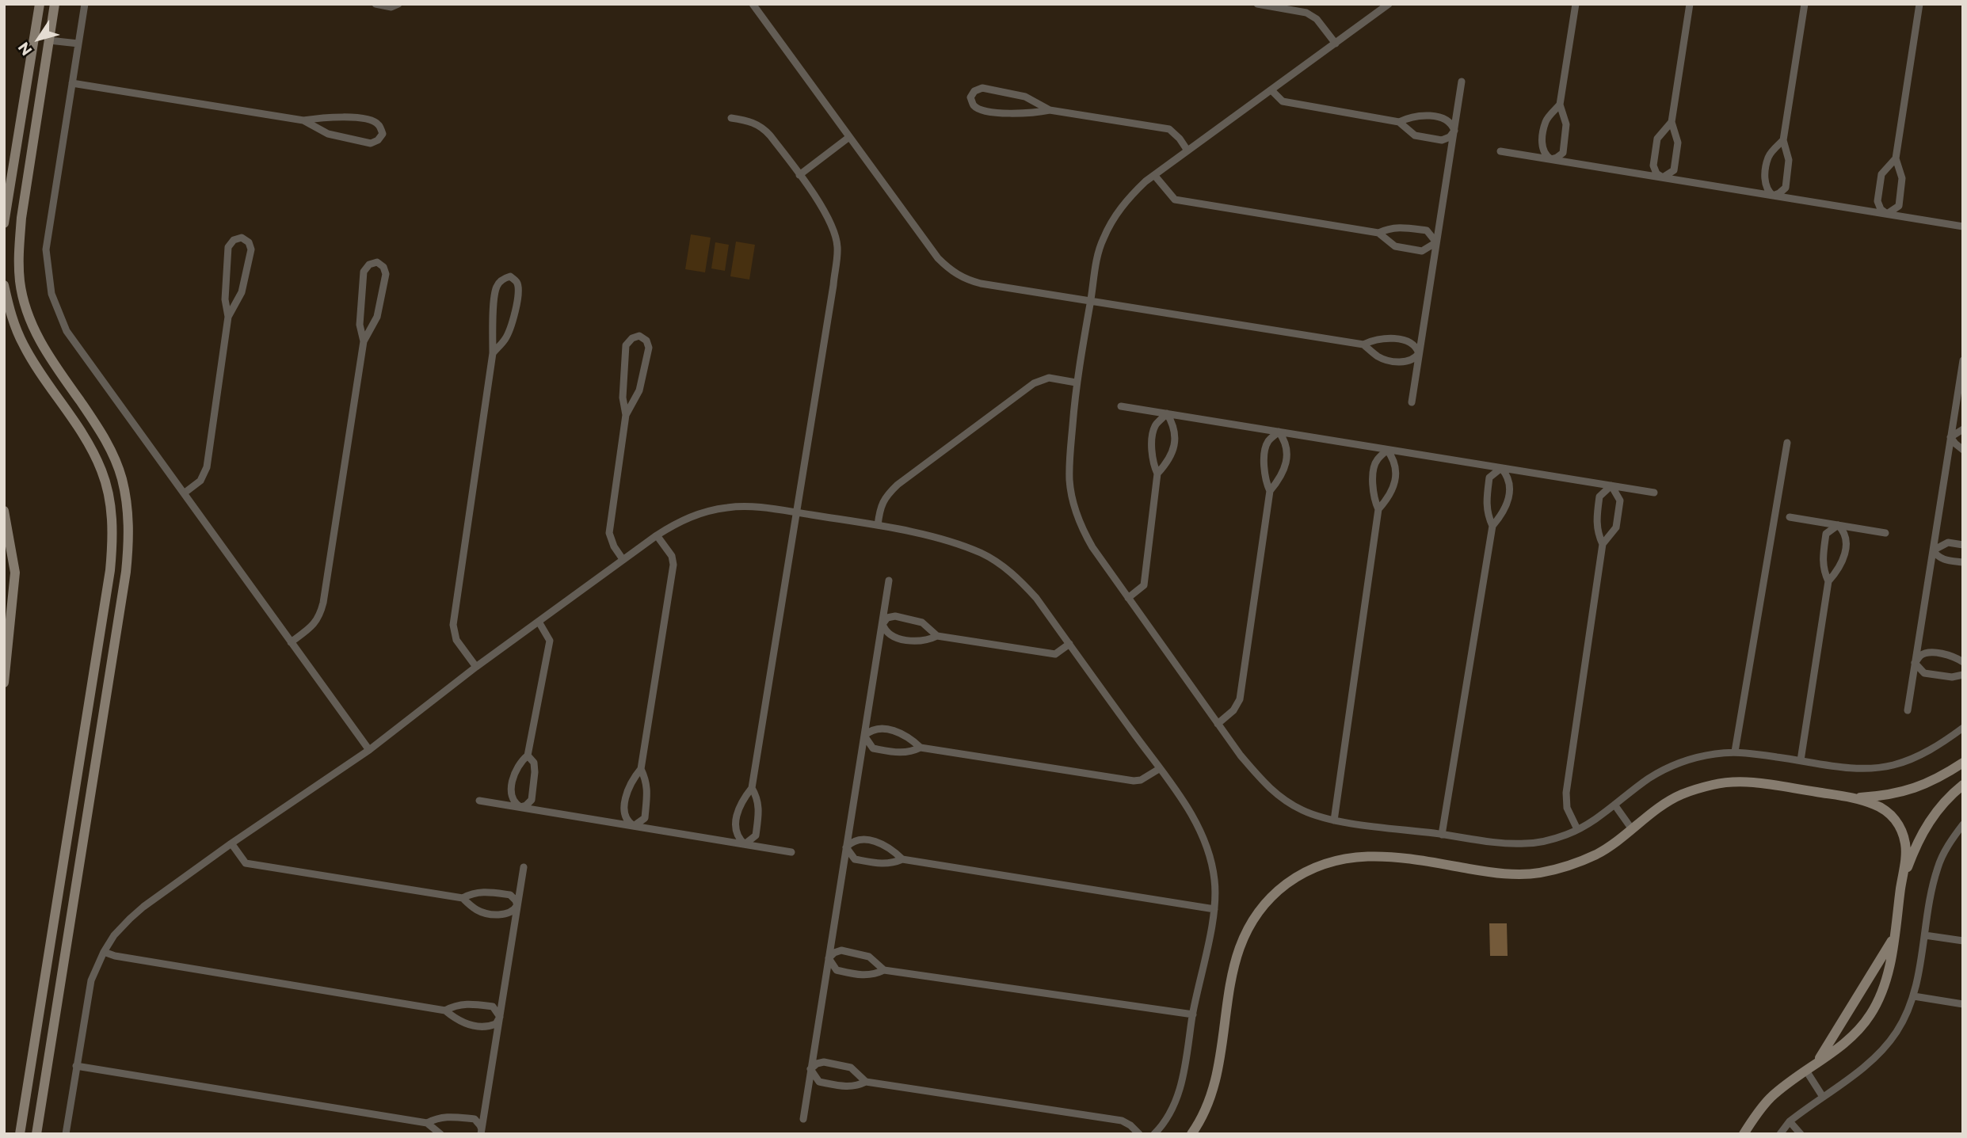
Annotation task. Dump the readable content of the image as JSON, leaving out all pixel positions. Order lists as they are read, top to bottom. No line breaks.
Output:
{"north":"bottom left"}
